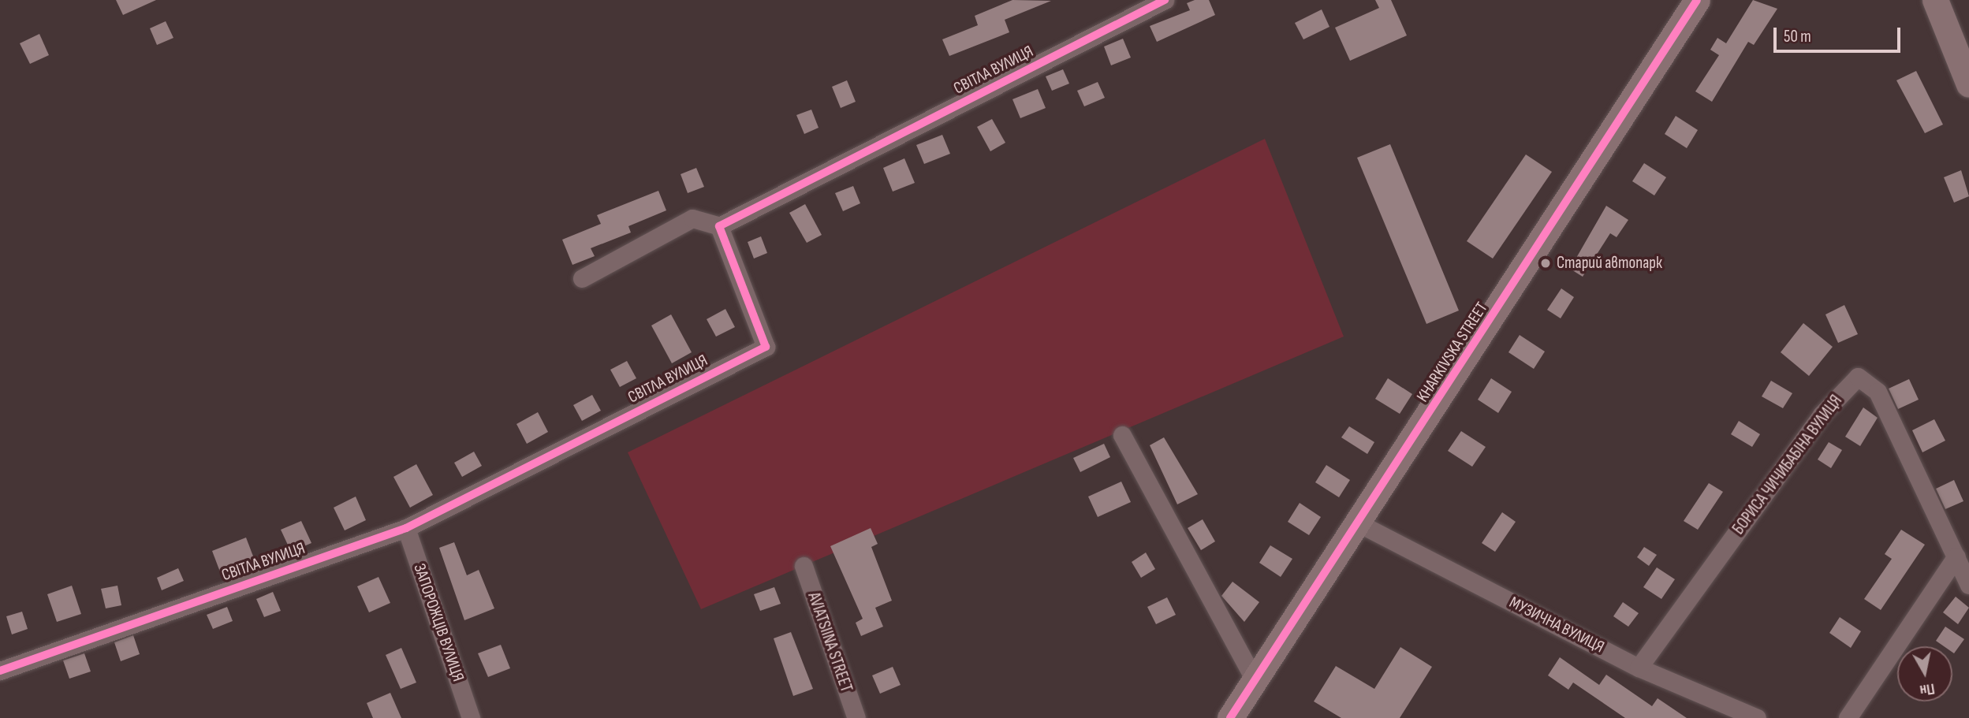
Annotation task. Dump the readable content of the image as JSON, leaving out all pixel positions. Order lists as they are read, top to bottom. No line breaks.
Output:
{"streets":{"street":["СВІТЛА ВУЛИЦЯ","KHARKIVSKA STREET","БОРИСА ЧИЧИБАБІНА ВУЛИЦЯ","ЗАПОРОЖЦІВ ВУЛИЦЯ","МУЗИЧНА ВУЛИЦЯ","AVIATSIINA STREET"]},"crossings":[["СВІТЛА ВУЛИЦЯ","ЗАПОРОЖЦІВ ВУЛИЦЯ"],["KHARKIVSKA STREET","МУЗИЧНА ВУЛИЦЯ"],["БОРИСА ЧИЧИБАБІНА ВУЛИЦЯ","МУЗИЧНА ВУЛИЦЯ"]],"places":["Старий автопарк"],"scale_bar":"50 m","north":"bottom"}
